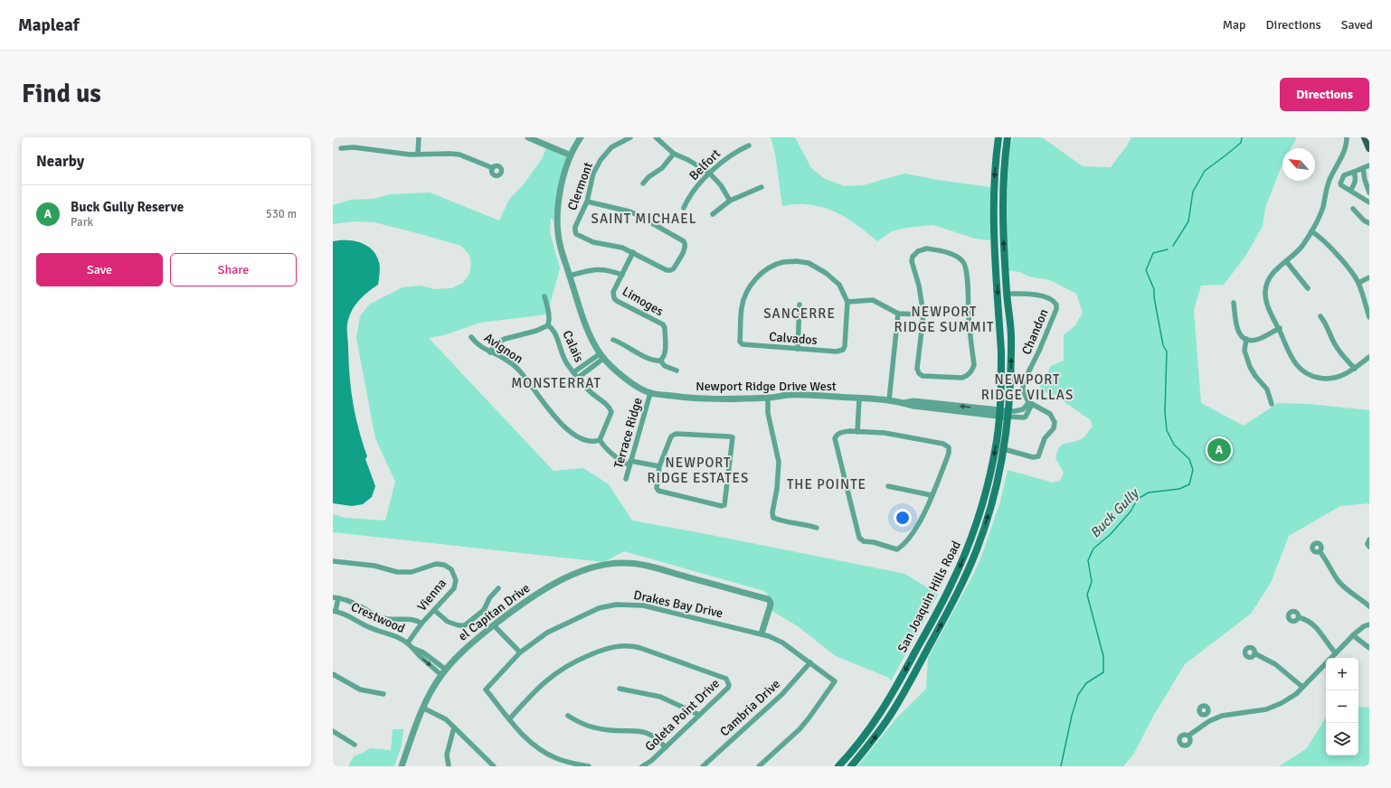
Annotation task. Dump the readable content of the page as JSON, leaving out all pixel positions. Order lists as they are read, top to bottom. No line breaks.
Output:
{"streets":{"main road":["San Joaquin Hills Road"],"street":["Belfort","Clermont","Limoges","Chandon","Calvados","Calais","Avignon","Newport Ridge Drive West","Terrace Ridge","Vienna","Drakes Bay Drive","el Capitan Drive","Crestwood","Cambria Drive","Goleta Point Drive"]},"crossings":[["Chandon","San Joaquin Hills Road"],["Calais","Avignon"],["Newport Ridge Drive West","Terrace Ridge"],["Newport Ridge Drive West","San Joaquin Hills Road"],["Vienna","Crestwood"],["Drakes Bay Drive","el Capitan Drive"],["Drakes Bay Drive","Cambria Drive"],["Drakes Bay Drive","Goleta Point Drive"],["el Capitan Drive","Crestwood"]],"districts":["SAINT MICHAEL","NEWPORT RIDGE SUMMIT","SANCERRE","NEWPORT RIDGE VILLAS","MONSTERRAT","NEWPORT RIDGE ESTATES","THE POINTE"],"water":["Buck Gully"],"north":"top left","page":{"header":"Mapleaf","nav":["Map","Directions","Saved"],"buttons":["Directions",["Save","Share"]],"title":"Find us","heading":"Nearby","list":[{"mark":"A","name":"Buck Gully Reserve","note":"Park","value":"530 m"}],"pins":"A","map_buttons":["+","−"]}}
